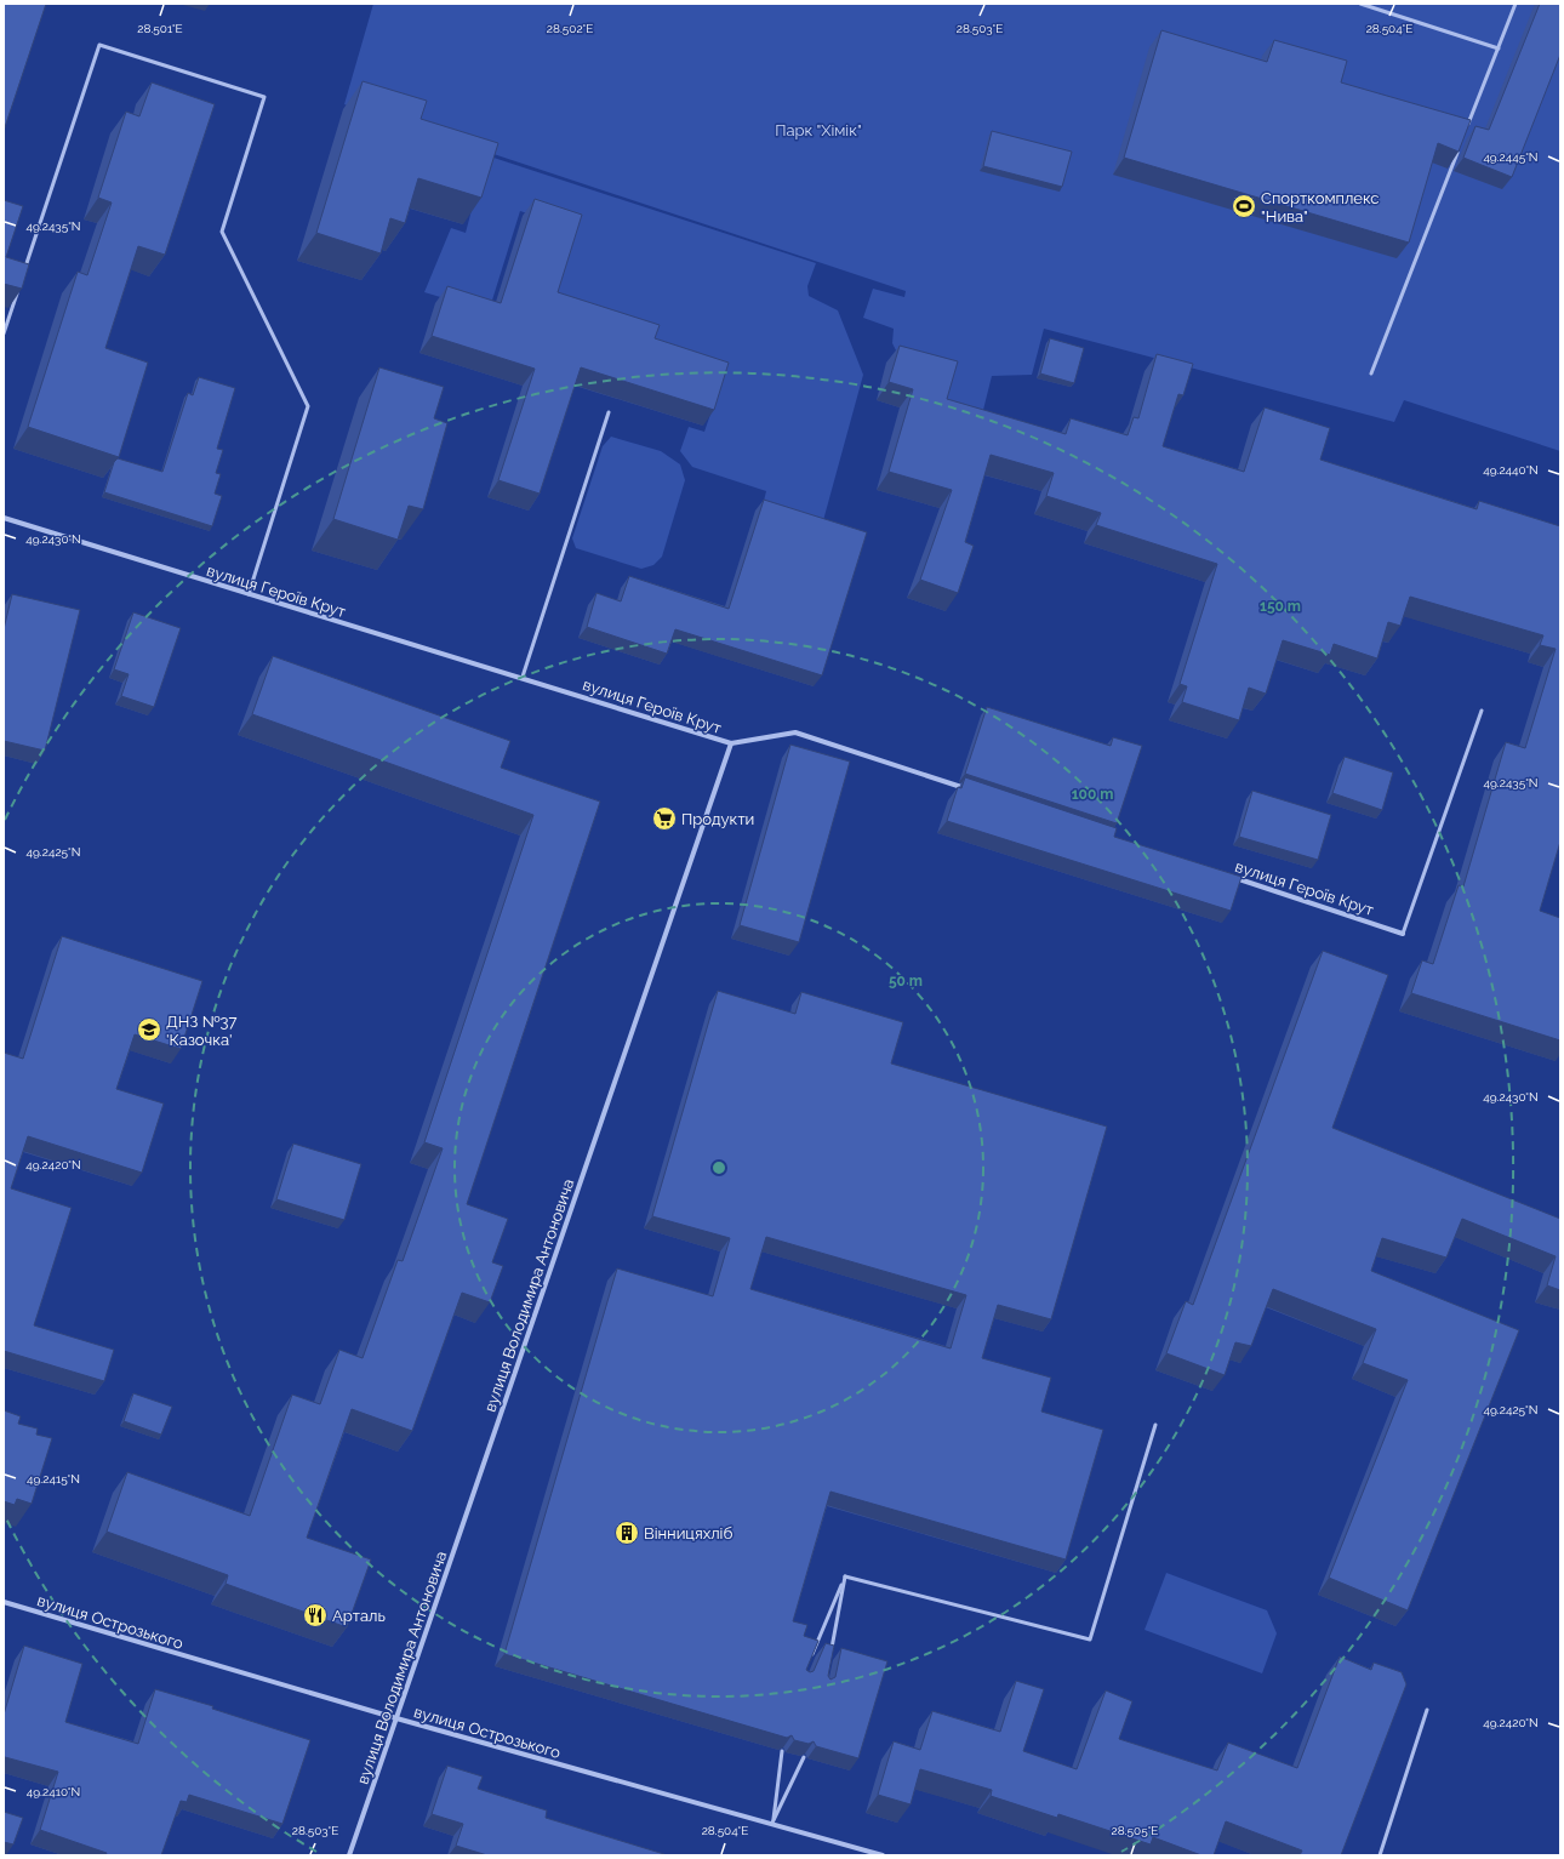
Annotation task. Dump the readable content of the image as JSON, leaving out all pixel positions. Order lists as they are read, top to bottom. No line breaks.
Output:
{"streets":{"street":["вулиця Героїв Крут","вулиця Володимира Антоновича","вулиця Острозького"]},"crossings":[["вулиця Героїв Крут","вулиця Володимира Антоновича"],["вулиця Володимира Антоновича","вулиця Острозького"]],"parks":["Парк \"Хімік\""],"places":{"sports":["Спорткомплекс \"Нива\""],"supermarket":["Продукти"],"school or university":["ДНЗ №37 'Казочка'"],"building":["Вінницяхліб"],"restaurant":["Арталь"]},"coordinates":["28.501°E","28.502°E","28.503°E","28.504°E","49.2445°N","49.2435°N","49.2440°N","49.2430°N","49.2425°N","49.2420°N","49.2415°N","49.2410°N","28.505°E"],"rings":["150 m","100 m","50 m"]}
